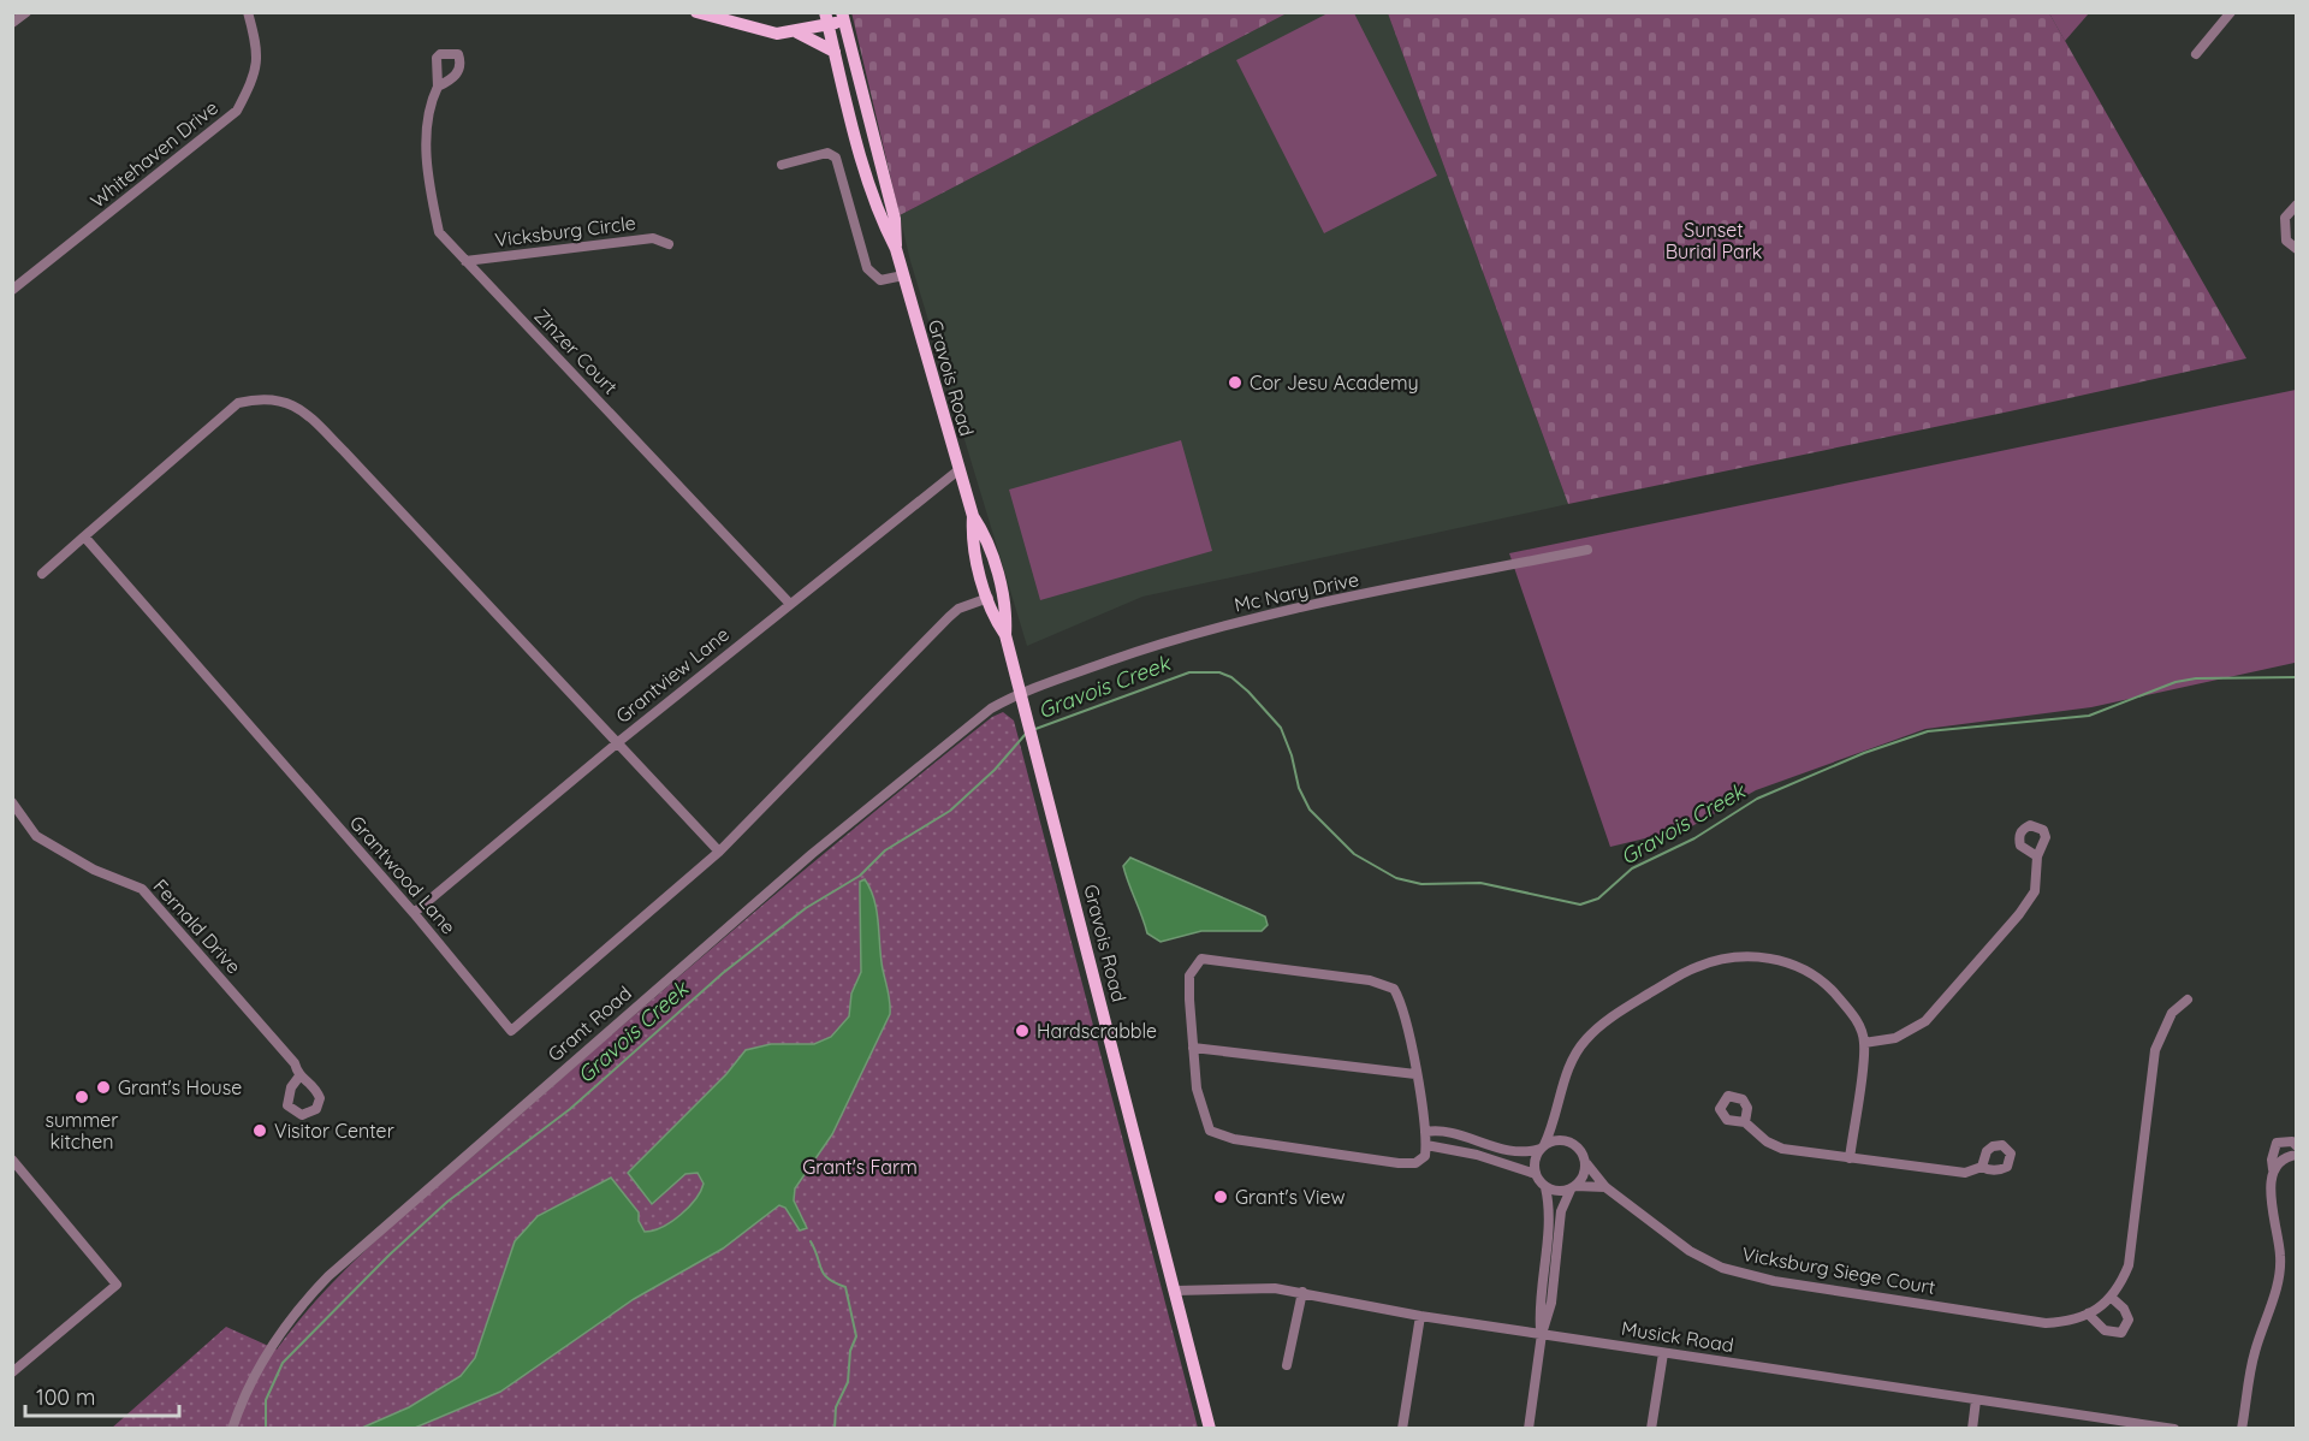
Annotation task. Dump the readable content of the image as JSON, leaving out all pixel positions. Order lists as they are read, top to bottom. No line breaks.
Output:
{"streets":{"main road":["Gravois Road"],"street":["Whitehaven Drive","Vicksburg Circle","Zinzer Court","Mc Nary Drive","Grantview Lane","Grantwood Lane","Fernald Drive","Grant Road","Vicksburg Siege Court","Musick Road"]},"crossings":[["Vicksburg Circle","Zinzer Court"],["Zinzer Court","Grantview Lane"],["Gravois Road","Mc Nary Drive"],["Gravois Road","Grantview Lane"],["Gravois Road","Grantwood Lane"],["Gravois Road","Grant Road"],["Gravois Road","Musick Road"],["Mc Nary Drive","Grant Road"],["Grantview Lane","Grantwood Lane"]],"water":["Gravois Creek"],"parks":["Sunset Burial Park","Grant's Farm"],"places":["Cor Jesu Academy","Hardscrabble","Grant's House","summer kitchen","Visitor Center","Grant's View"],"scale_bar":"100 m"}
